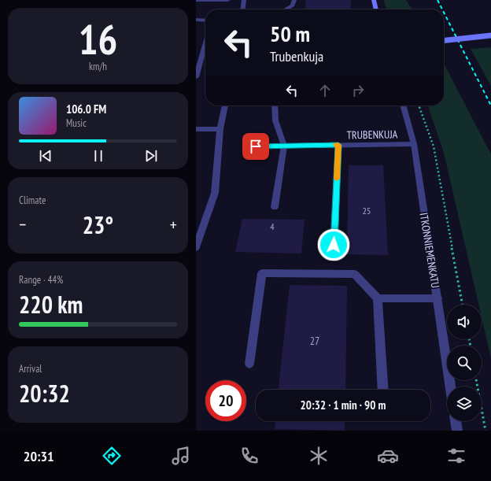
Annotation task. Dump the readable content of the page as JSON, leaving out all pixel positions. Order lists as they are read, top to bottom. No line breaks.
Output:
{"streets":{"street":["TRUBENKUJA","ITKONNIEMENKATU"]},"crossings":[["TRUBENKUJA","ITKONNIEMENKATU"]],"house_numbers":["25","4","27"],"page":{"tile":[["16","km/h"],"Climate",["Range · 44%","220 km"],["Arrival","20:32"]],"turn":["50 m","Trubenkuja"],"song":["106.0 FM","Music"],"heat":["−","23°","+"],"limit":"20","trip":"20:32 · 1 min · 90 m","tabs":"20:31"}}
